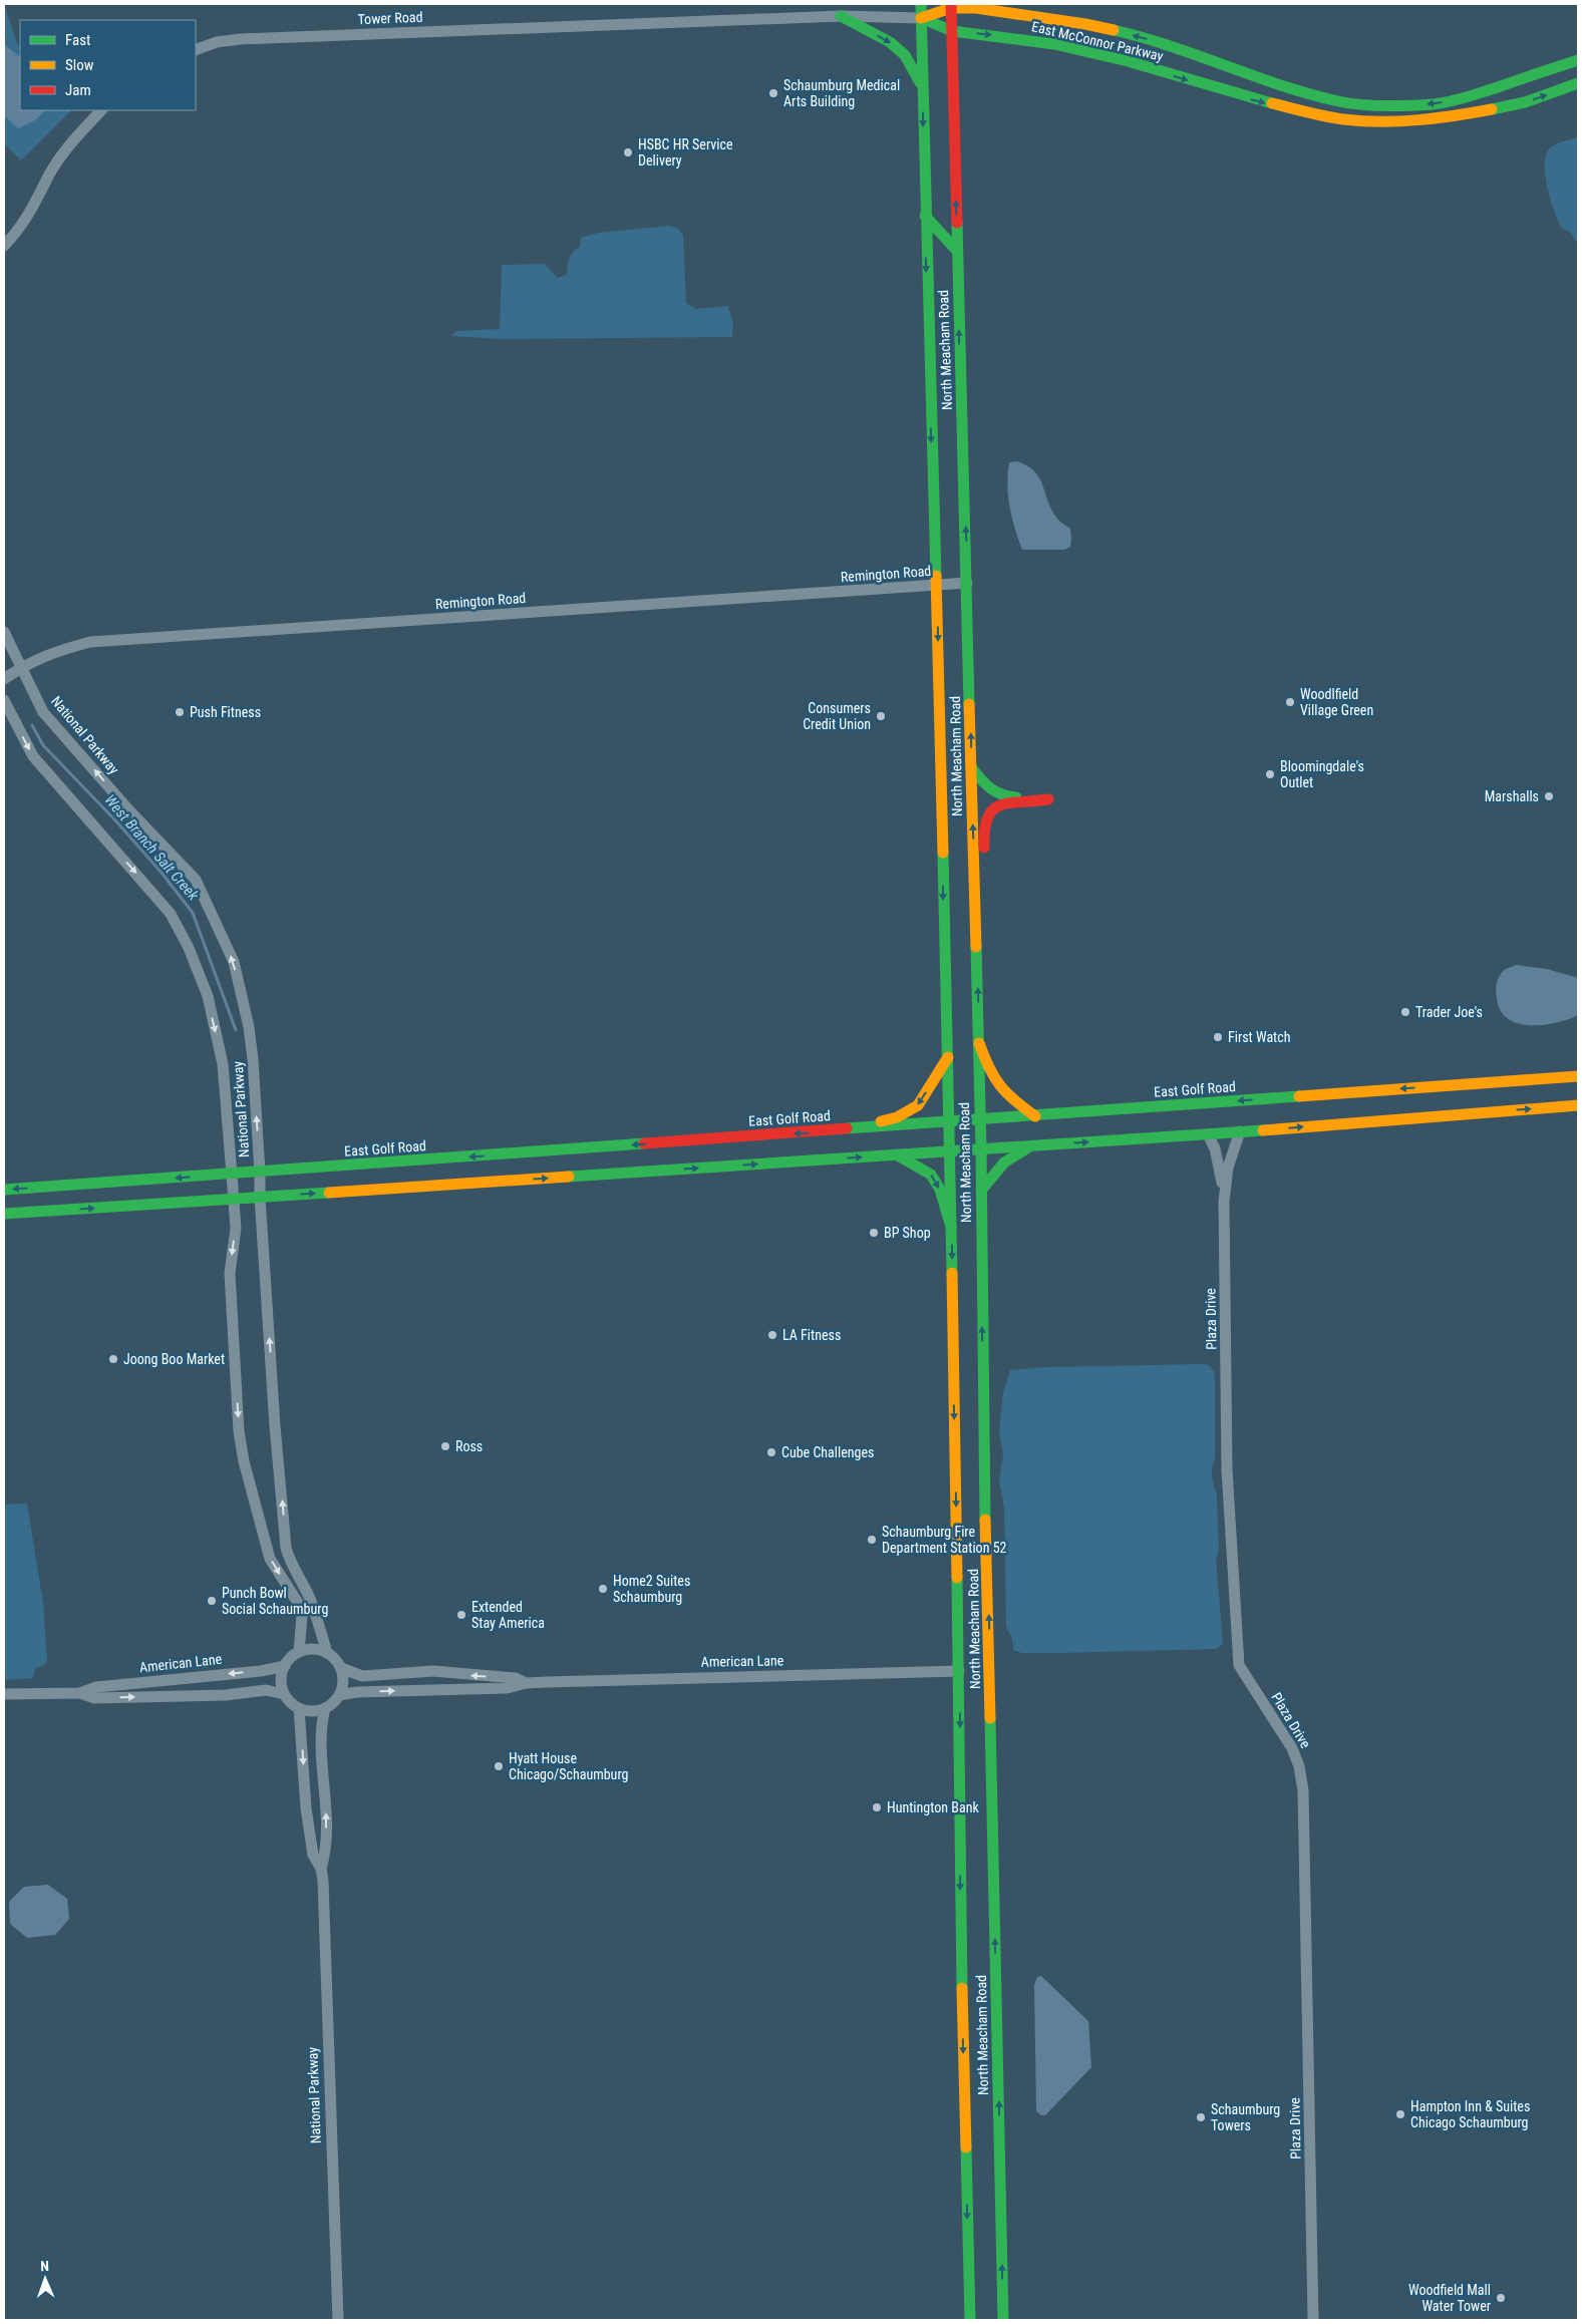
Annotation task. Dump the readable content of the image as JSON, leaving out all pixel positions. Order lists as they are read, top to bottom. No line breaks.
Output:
{"streets":{"main road":["East McConnor Parkway","North Meacham Road","East Golf Road"],"street":["Tower Road","Remington Road","National Parkway","Plaza Drive","American Lane"]},"crossings":[["Tower Road","East McConnor Parkway"],["Tower Road","North Meacham Road"],["East McConnor Parkway","North Meacham Road"],["North Meacham Road","Remington Road"],["North Meacham Road","East Golf Road"],["North Meacham Road","American Lane"],["Remington Road","National Parkway"],["National Parkway","East Golf Road"],["National Parkway","American Lane"]],"water":["West Branch Salt Creek"],"places":["Schaumburg Medical Arts Building","HSBC HR Service Delivery","Woodlfield Village Green","Push Fitness","Consumers Credit Union","Bloomingdale's Outlet","Marshalls","Trader Joe's","First Watch","BP Shop","LA Fitness","Joong Boo Market","Ross","Cube Challenges","Schaumburg Fire Department Station 52","Home2 Suites Schaumburg","Punch Bowl Social Schaumburg","Extended Stay America","Hyatt House Chicago/Schaumburg","Huntington Bank","Hampton Inn & Suites Chicago Schaumburg","Schaumburg Towers","Woodfield Mall Water Tower"],"legend":["Fast","Slow","Jam"],"north":"top"}
